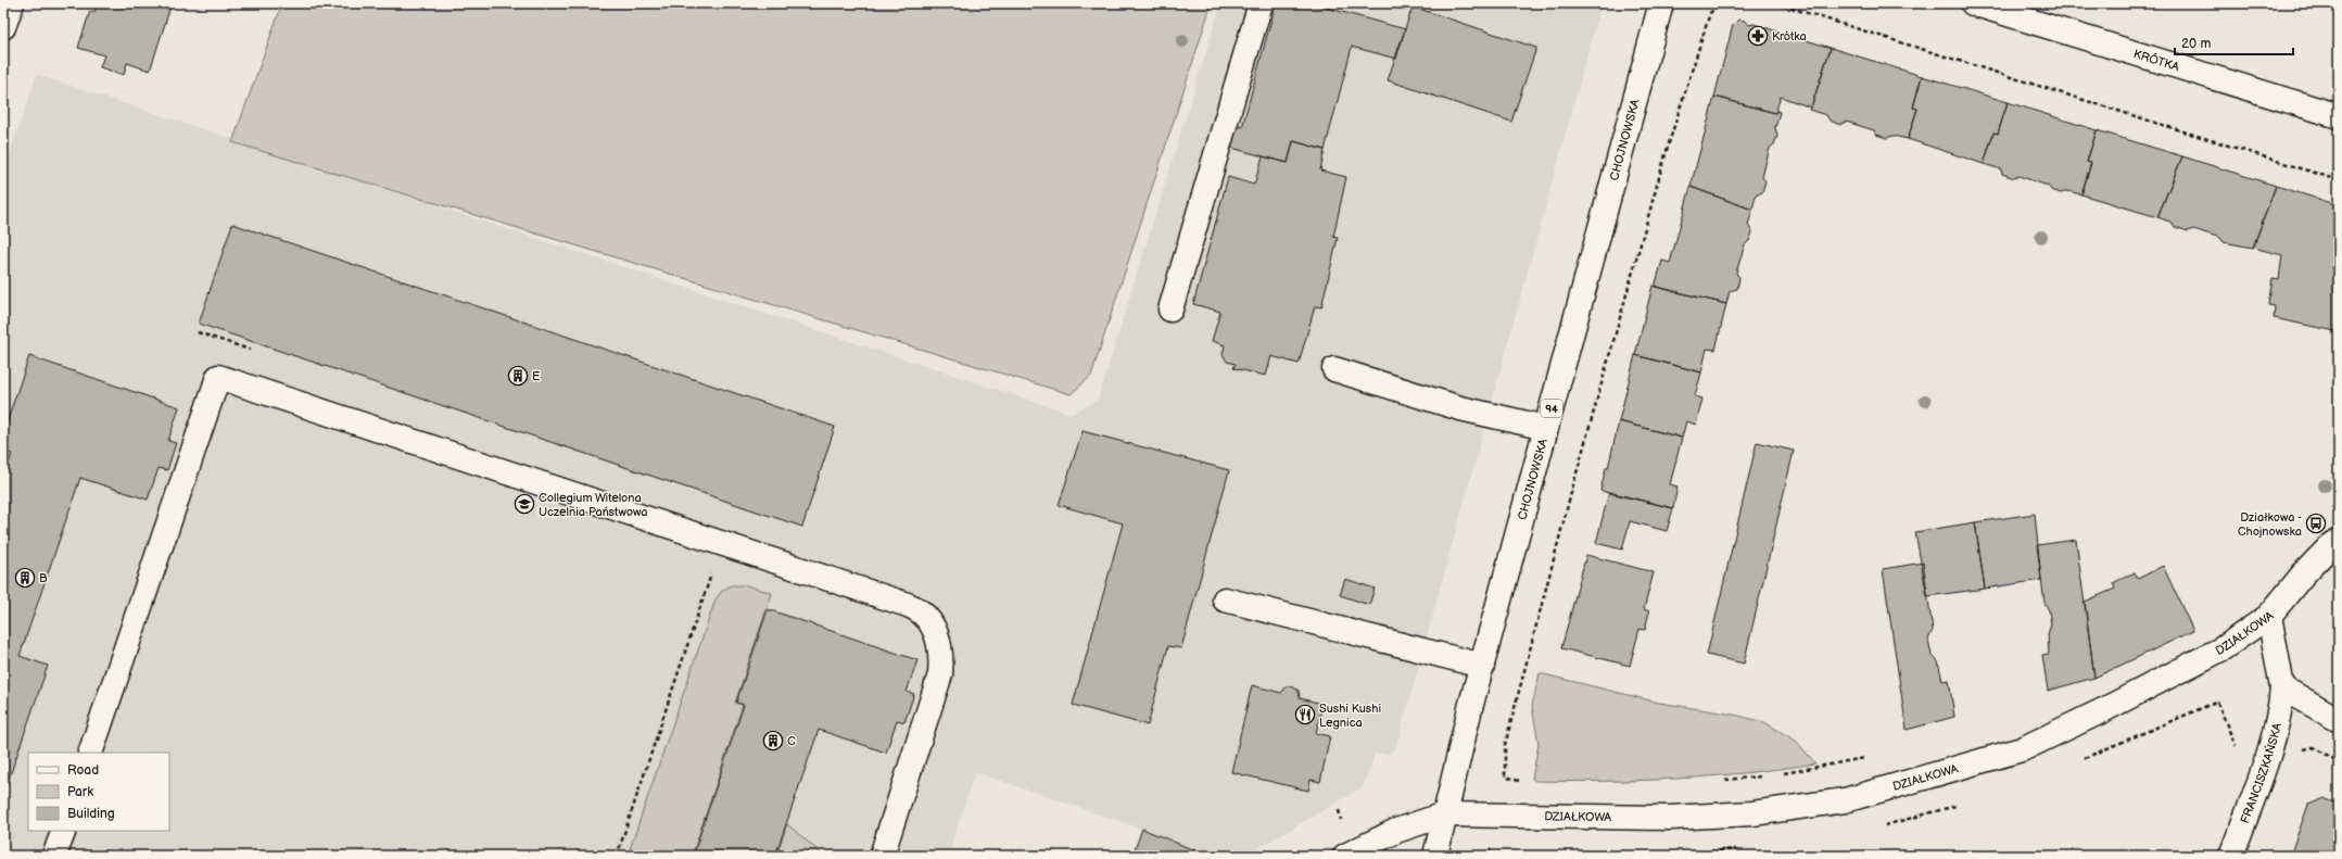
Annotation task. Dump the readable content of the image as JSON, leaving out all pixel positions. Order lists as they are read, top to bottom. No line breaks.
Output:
{"streets":{"street":["KRÓTKA","CHOJNOWSKA","94","DZIAŁKOWA","FRANCISZKAŃSKA"]},"crossings":[["CHOJNOWSKA","DZIAŁKOWA"],["DZIAŁKOWA","FRANCISZKAŃSKA"]],"places":{"pharmacy":["Krótka"],"building":["E","B","C"],"school or university":["Collegium Witelona Uczelnia Państwowa"],"bus stop":["Działkowa - Chojnowska"],"restaurant":["Sushi Kushi Legnica"]},"legend":["Road","Park","Building"],"scale_bar":"20 m"}
